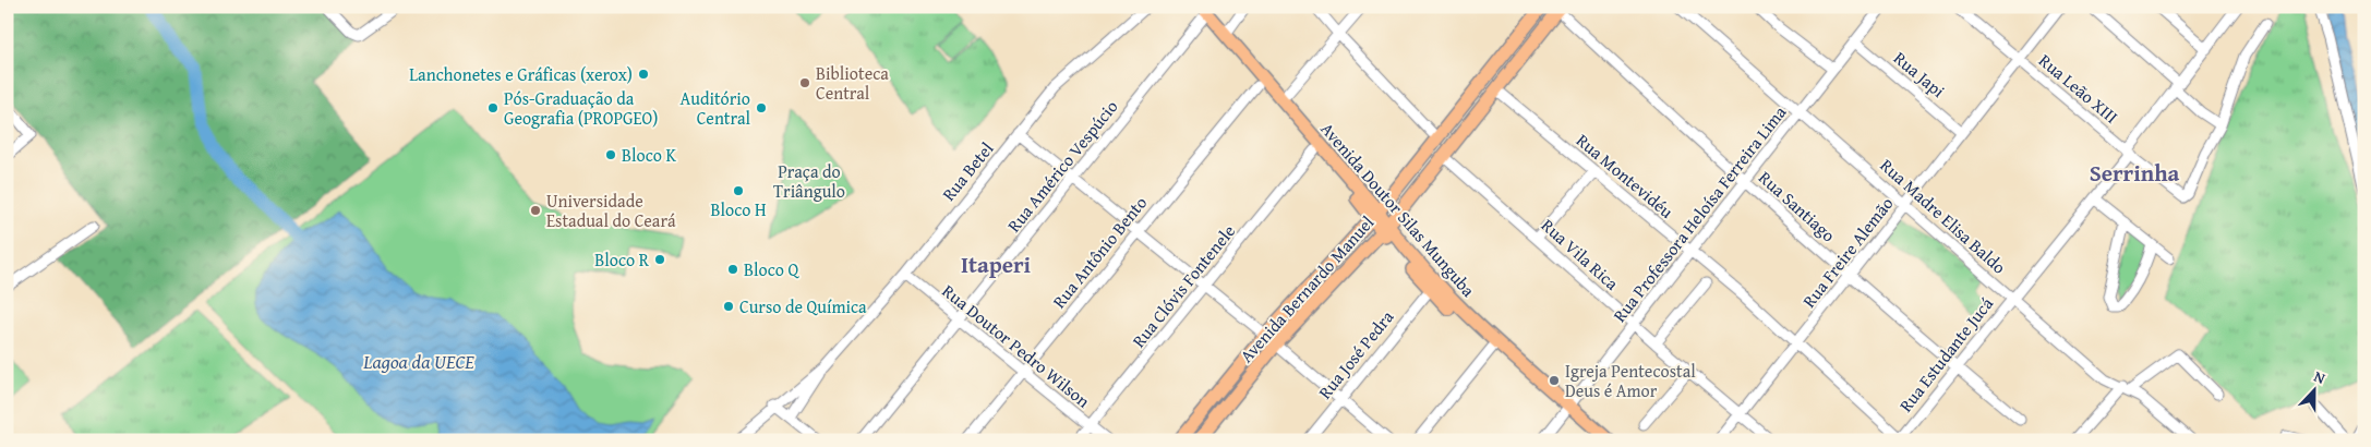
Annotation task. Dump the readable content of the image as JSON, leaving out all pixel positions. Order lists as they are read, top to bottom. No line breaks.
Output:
{"streets":{"main road":["Avenida Doutor Silas Munguba","Avenida Bernardo Manuel"],"street":["Rua Japi","Rua Leão XIII","Rua Américo Vespúcio","Rua Betel","Rua Montevidéu","Rua Santiago","Rua Professora Heloísa Ferreira Lima","Rua Madre Elisa Baldo","Rua Antônio Bento","Rua Freire Alemão","Rua Vila Rica","Rua Clóvis Fontenele","Rua Doutor Pedro Wilson","Rua José Pedra","Rua Estudante Jucá"]},"crossings":[["Rua Japi","Rua Professora Heloísa Ferreira Lima"],["Rua Japi","Rua Freire Alemão"],["Rua Leão XIII","Rua Freire Alemão"],["Rua Leão XIII","Rua Estudante Jucá"],["Rua Américo Vespúcio","Avenida Doutor Silas Munguba"],["Rua Américo Vespúcio","Rua Doutor Pedro Wilson"],["Rua Betel","Rua Doutor Pedro Wilson"],["Rua Montevidéu","Rua Professora Heloísa Ferreira Lima"],["Rua Montevidéu","Rua Freire Alemão"],["Rua Montevidéu","Avenida Bernardo Manuel"],["Rua Montevidéu","Rua Estudante Jucá"],["Rua Santiago","Rua Professora Heloísa Ferreira Lima"],["Rua Santiago","Rua Freire Alemão"],["Rua Santiago","Avenida Bernardo Manuel"],["Rua Santiago","Rua Estudante Jucá"],["Avenida Doutor Silas Munguba","Rua Professora Heloísa Ferreira Lima"],["Avenida Doutor Silas Munguba","Rua Antônio Bento"],["Avenida Doutor Silas Munguba","Rua Clóvis Fontenele"],["Avenida Doutor Silas Munguba","Avenida Bernardo Manuel"],["Avenida Doutor Silas Munguba","Rua José Pedra"],["Rua Professora Heloísa Ferreira Lima","Rua Madre Elisa Baldo"],["Rua Professora Heloísa Ferreira Lima","Rua Vila Rica"],["Rua Madre Elisa Baldo","Rua Freire Alemão"],["Rua Madre Elisa Baldo","Rua Estudante Jucá"],["Rua Antônio Bento","Rua Doutor Pedro Wilson"],["Rua Freire Alemão","Rua Vila Rica"],["Rua Vila Rica","Avenida Bernardo Manuel"],["Rua Clóvis Fontenele","Rua Doutor Pedro Wilson"]],"districts":["Serrinha","Itaperi"],"water":["Lagoa da UECE"],"parks":["Praça do Triângulo"],"places":["Lanchonetes e Gráficas (xerox)","Biblioteca Central","Pós-Graduação da Geografia (PROPGEO)","Auditório Central","Bloco K","Bloco H","Universidade Estadual do Ceará","Bloco R","Bloco Q","Curso de Química","Igreja Pentecostal Deus é Amor"],"north":"top"}
